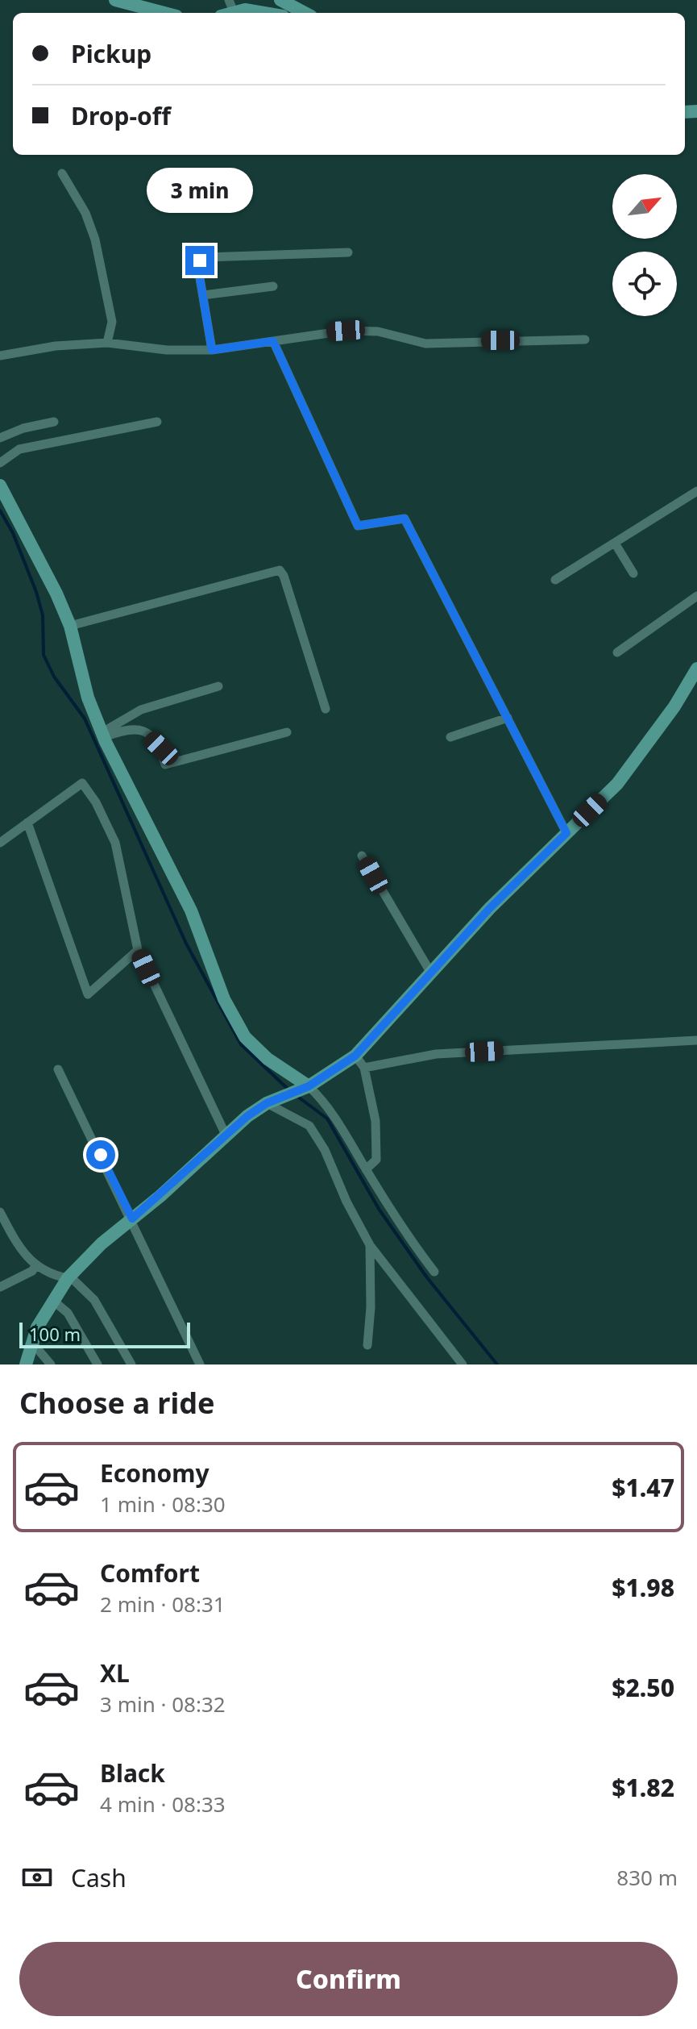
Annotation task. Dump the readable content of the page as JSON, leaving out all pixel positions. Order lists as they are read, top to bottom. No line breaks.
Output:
{"scale_bar":"100 m","north":"top right","page":{"banner":["Pickup","Drop-off"],"bubble":"3 min","scale":"100 m","heading":"Choose a ride","list":[{"name":"Economy","note":"1 min · 08:30","value":"$1.47"},{"name":"Comfort","note":"2 min · 08:31","value":"$1.98"},{"name":"XL","note":"3 min · 08:32","value":"$2.50"},{"name":"Black","note":"4 min · 08:33","value":"$1.82"}],"pay":["Cash","830 m"],"buttons":"Confirm"}}
